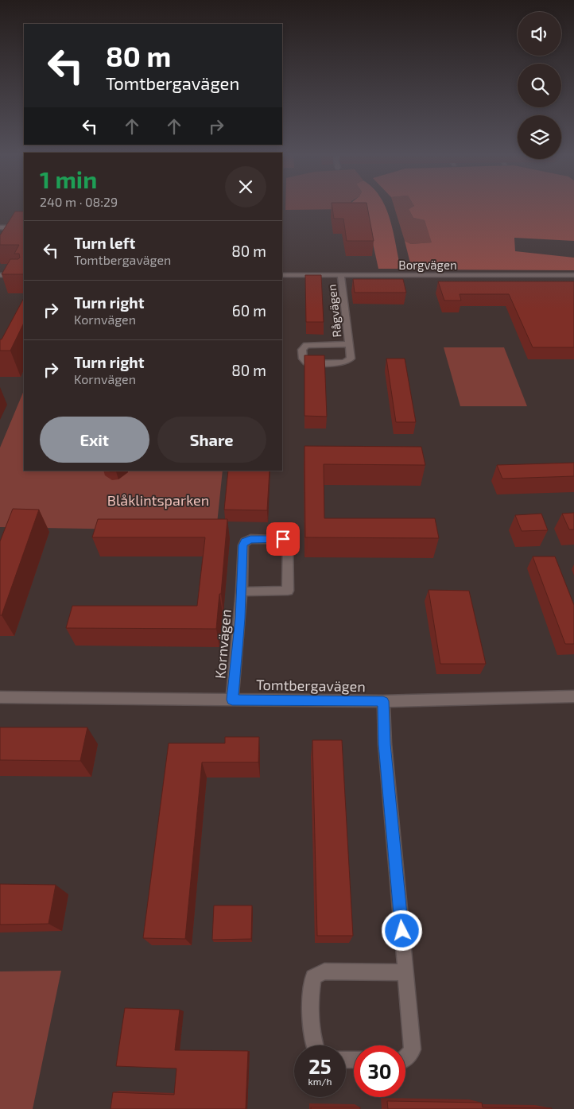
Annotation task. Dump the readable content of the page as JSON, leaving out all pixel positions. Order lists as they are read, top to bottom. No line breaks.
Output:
{"streets":{"street":["Borgvägen","Rågvägen","Kornvägen","Tomtbergavägen"]},"crossings":[["Borgvägen","Rågvägen"],["Kornvägen","Tomtbergavägen"]],"parks":["Blåklintsparken"],"page":{"turn":["80 m","Tomtbergavägen"],"heading":["1 min","240 m · 08:29"],"list":[{"name":"Turn left","note":"Tomtbergavägen","value":"80 m"},{"name":"Turn right","note":"Kornvägen","value":"60 m"},{"name":"Turn right","note":"Kornvägen","value":"80 m"}],"buttons":["Exit","Share"],"speed":"25 km/h","limit":"30"}}
